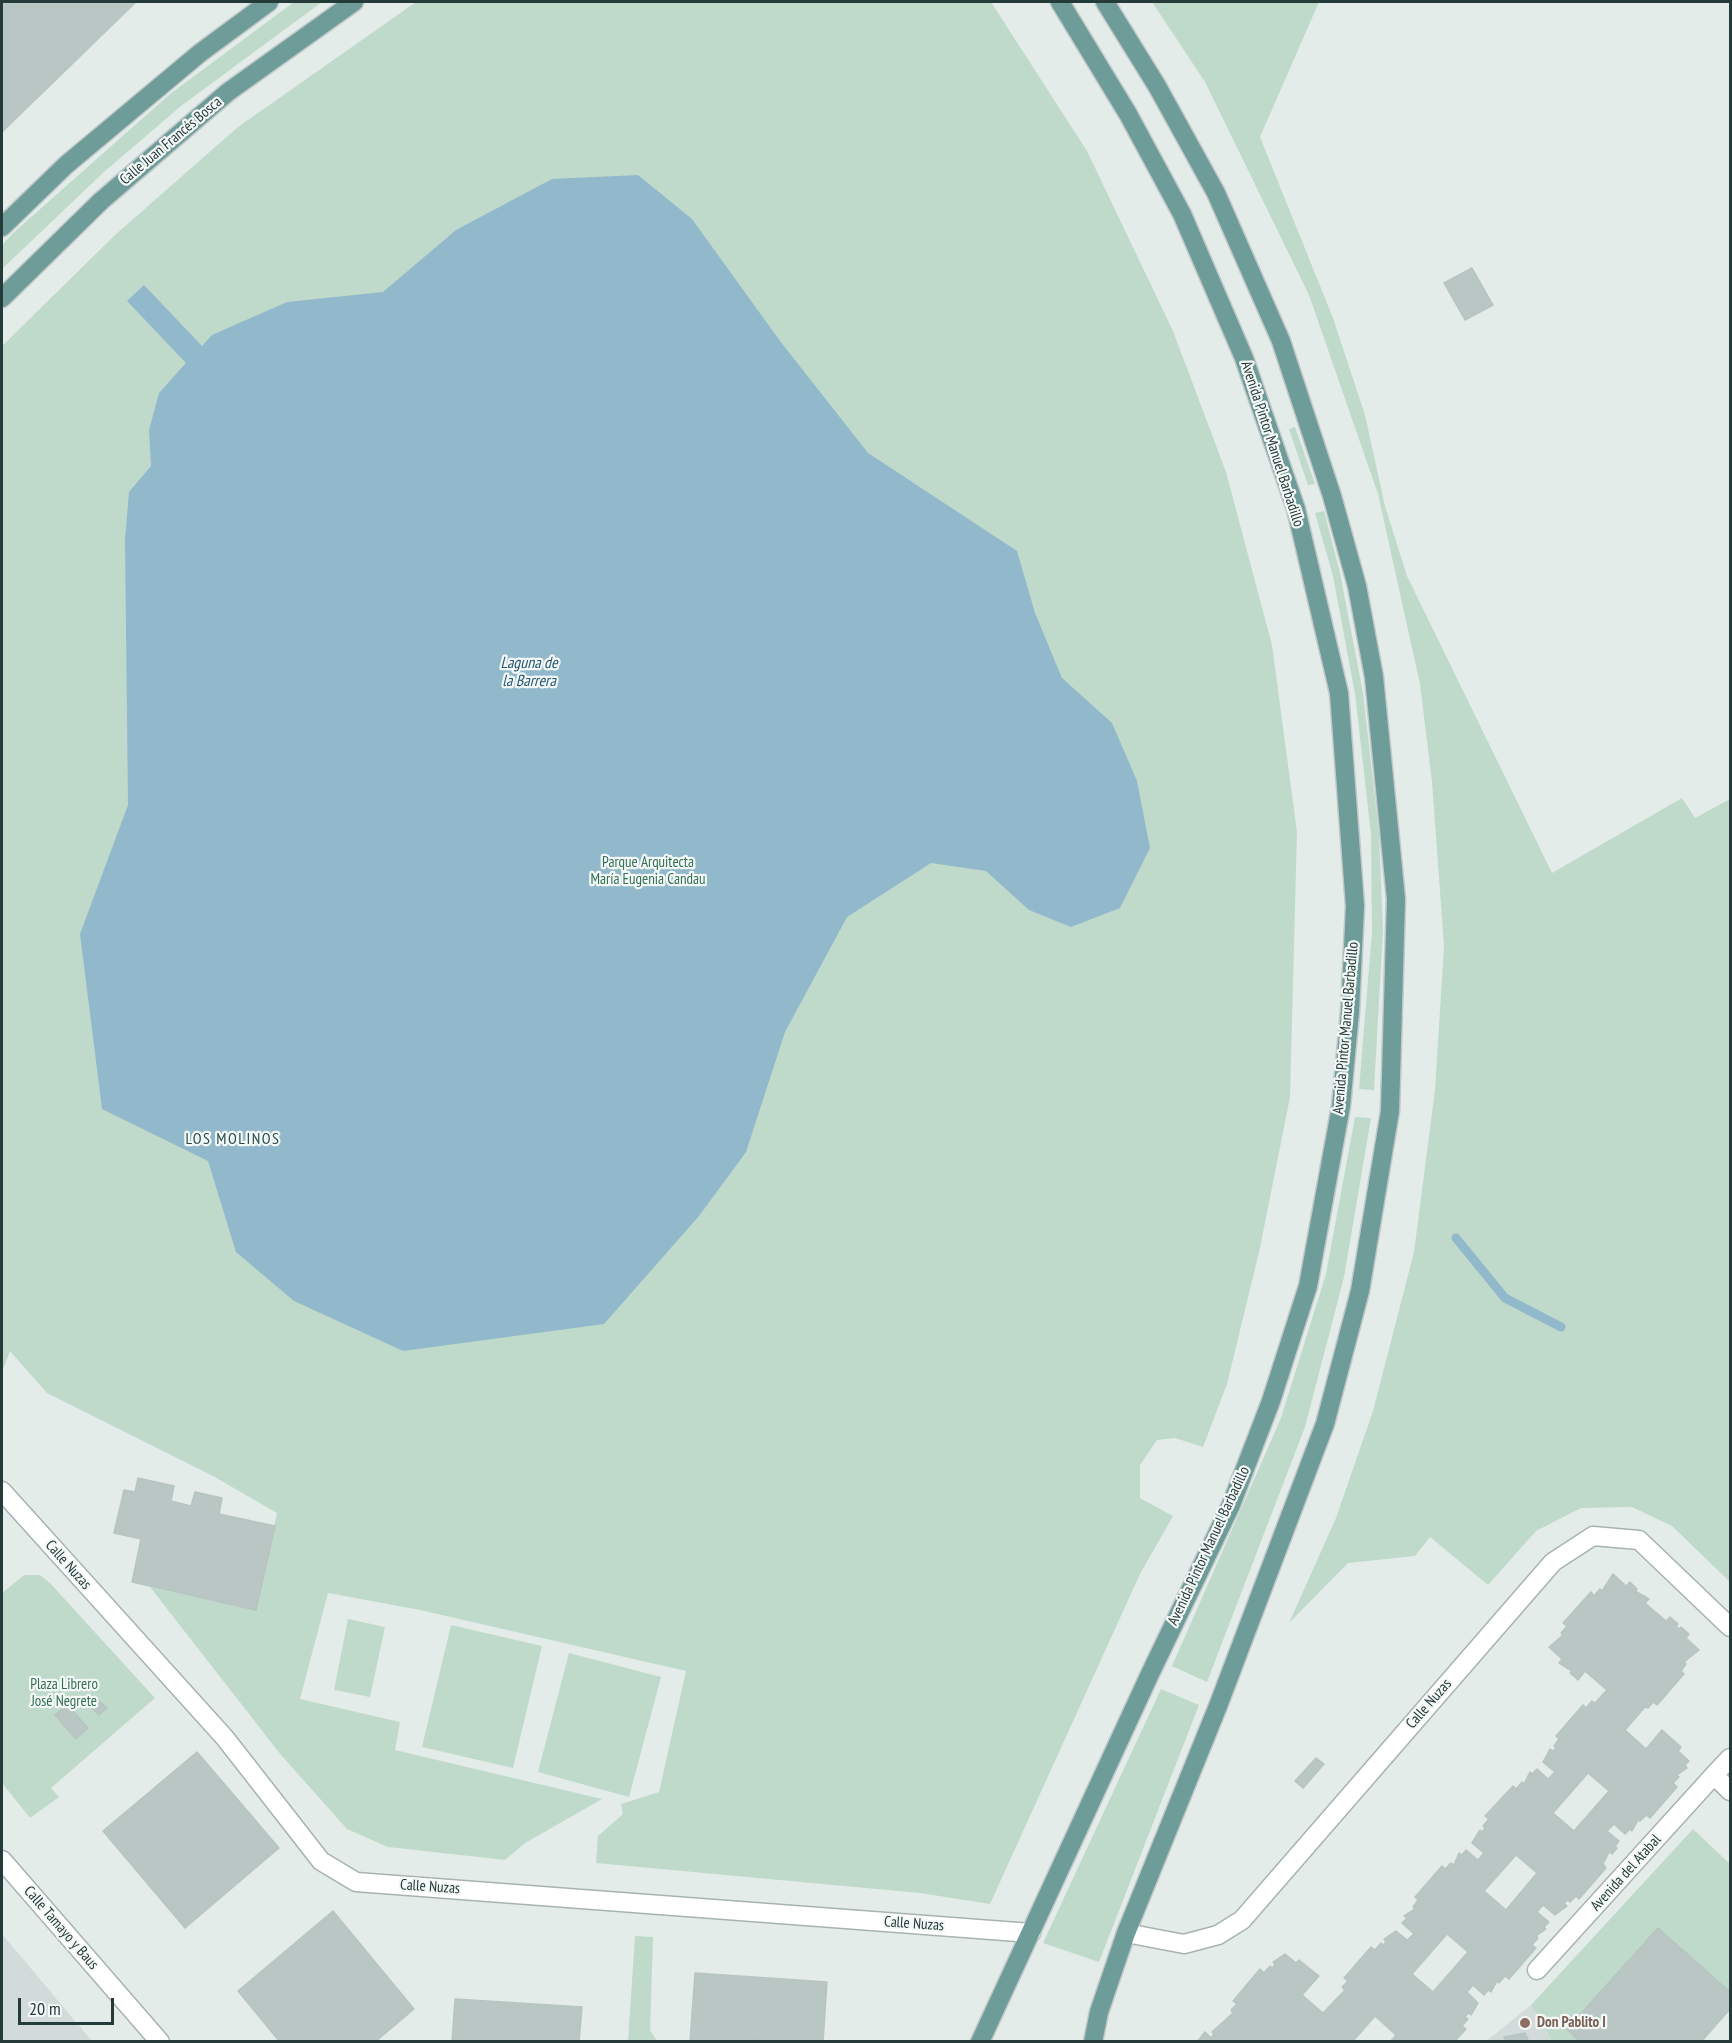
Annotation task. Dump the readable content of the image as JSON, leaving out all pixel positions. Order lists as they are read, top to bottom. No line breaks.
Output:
{"streets":{"main road":["Calle Juan Francés Bosca","Avenida Pintor Manuel Barbadillo"],"street":["Calle Nuzas","Avenida del Atabal","Calle Tamayo y Baus"]},"crossings":[["Avenida Pintor Manuel Barbadillo","Calle Nuzas"]],"districts":["LOS MOLINOS"],"water":["Laguna de la Barrera"],"parks":["Parque Arquitecta María Eugenia Candau","Plaza Librero José Negrete"],"places":["Don Pablito I"],"scale_bar":"20 m"}
